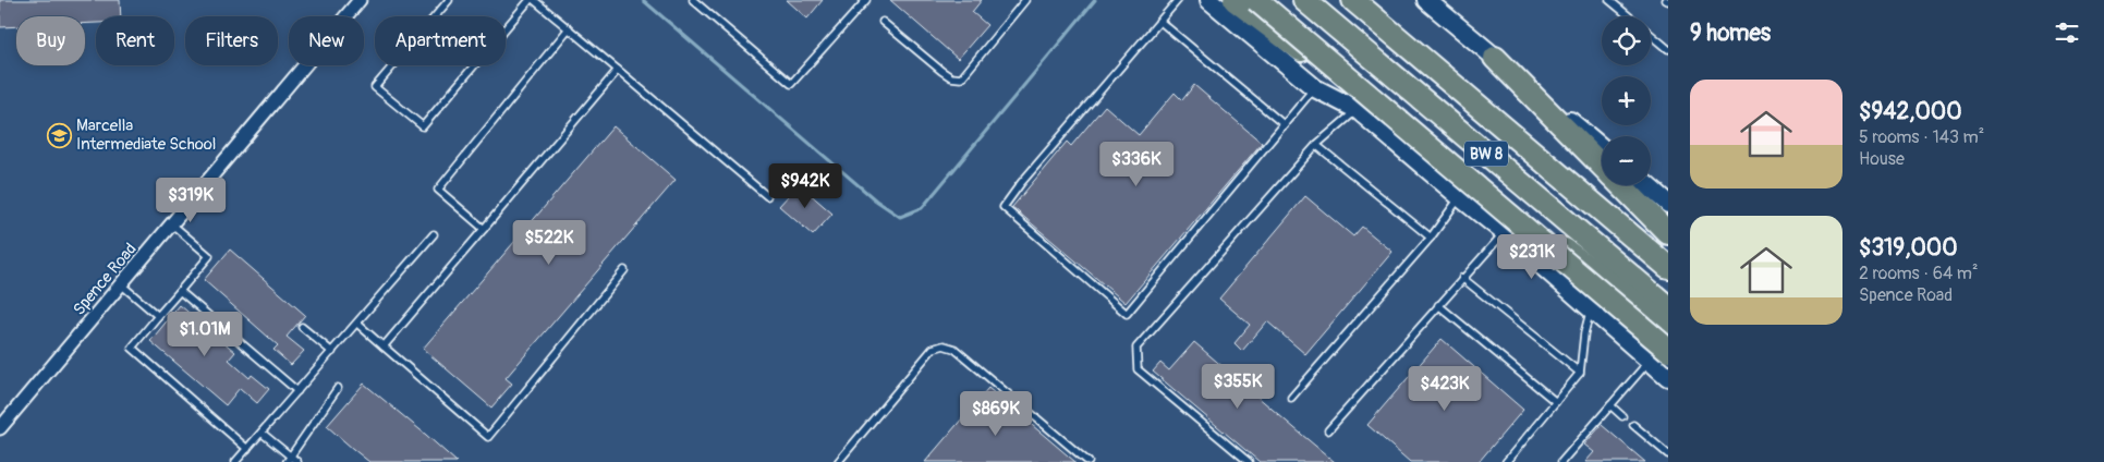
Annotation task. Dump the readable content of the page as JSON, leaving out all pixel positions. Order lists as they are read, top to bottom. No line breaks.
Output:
{"streets":{"highway":["BW 8"],"street":["Spence Road"]},"places":{"school or university":["Marcella Intermediate School"]},"page":{"heading":"9 homes","map_buttons":["+","−"],"chip":["Buy","Rent","Filters","New","Apartment"],"list":[{"name":"$942,000","note":"5 rooms · 143 m² · House"},{"name":"$319,000","note":"2 rooms · 64 m² · Spence Road"}],"price":["$336K","$942K","$319K","$522K","$231K","$1.01M","$355K","$423K","$869K"]}}
